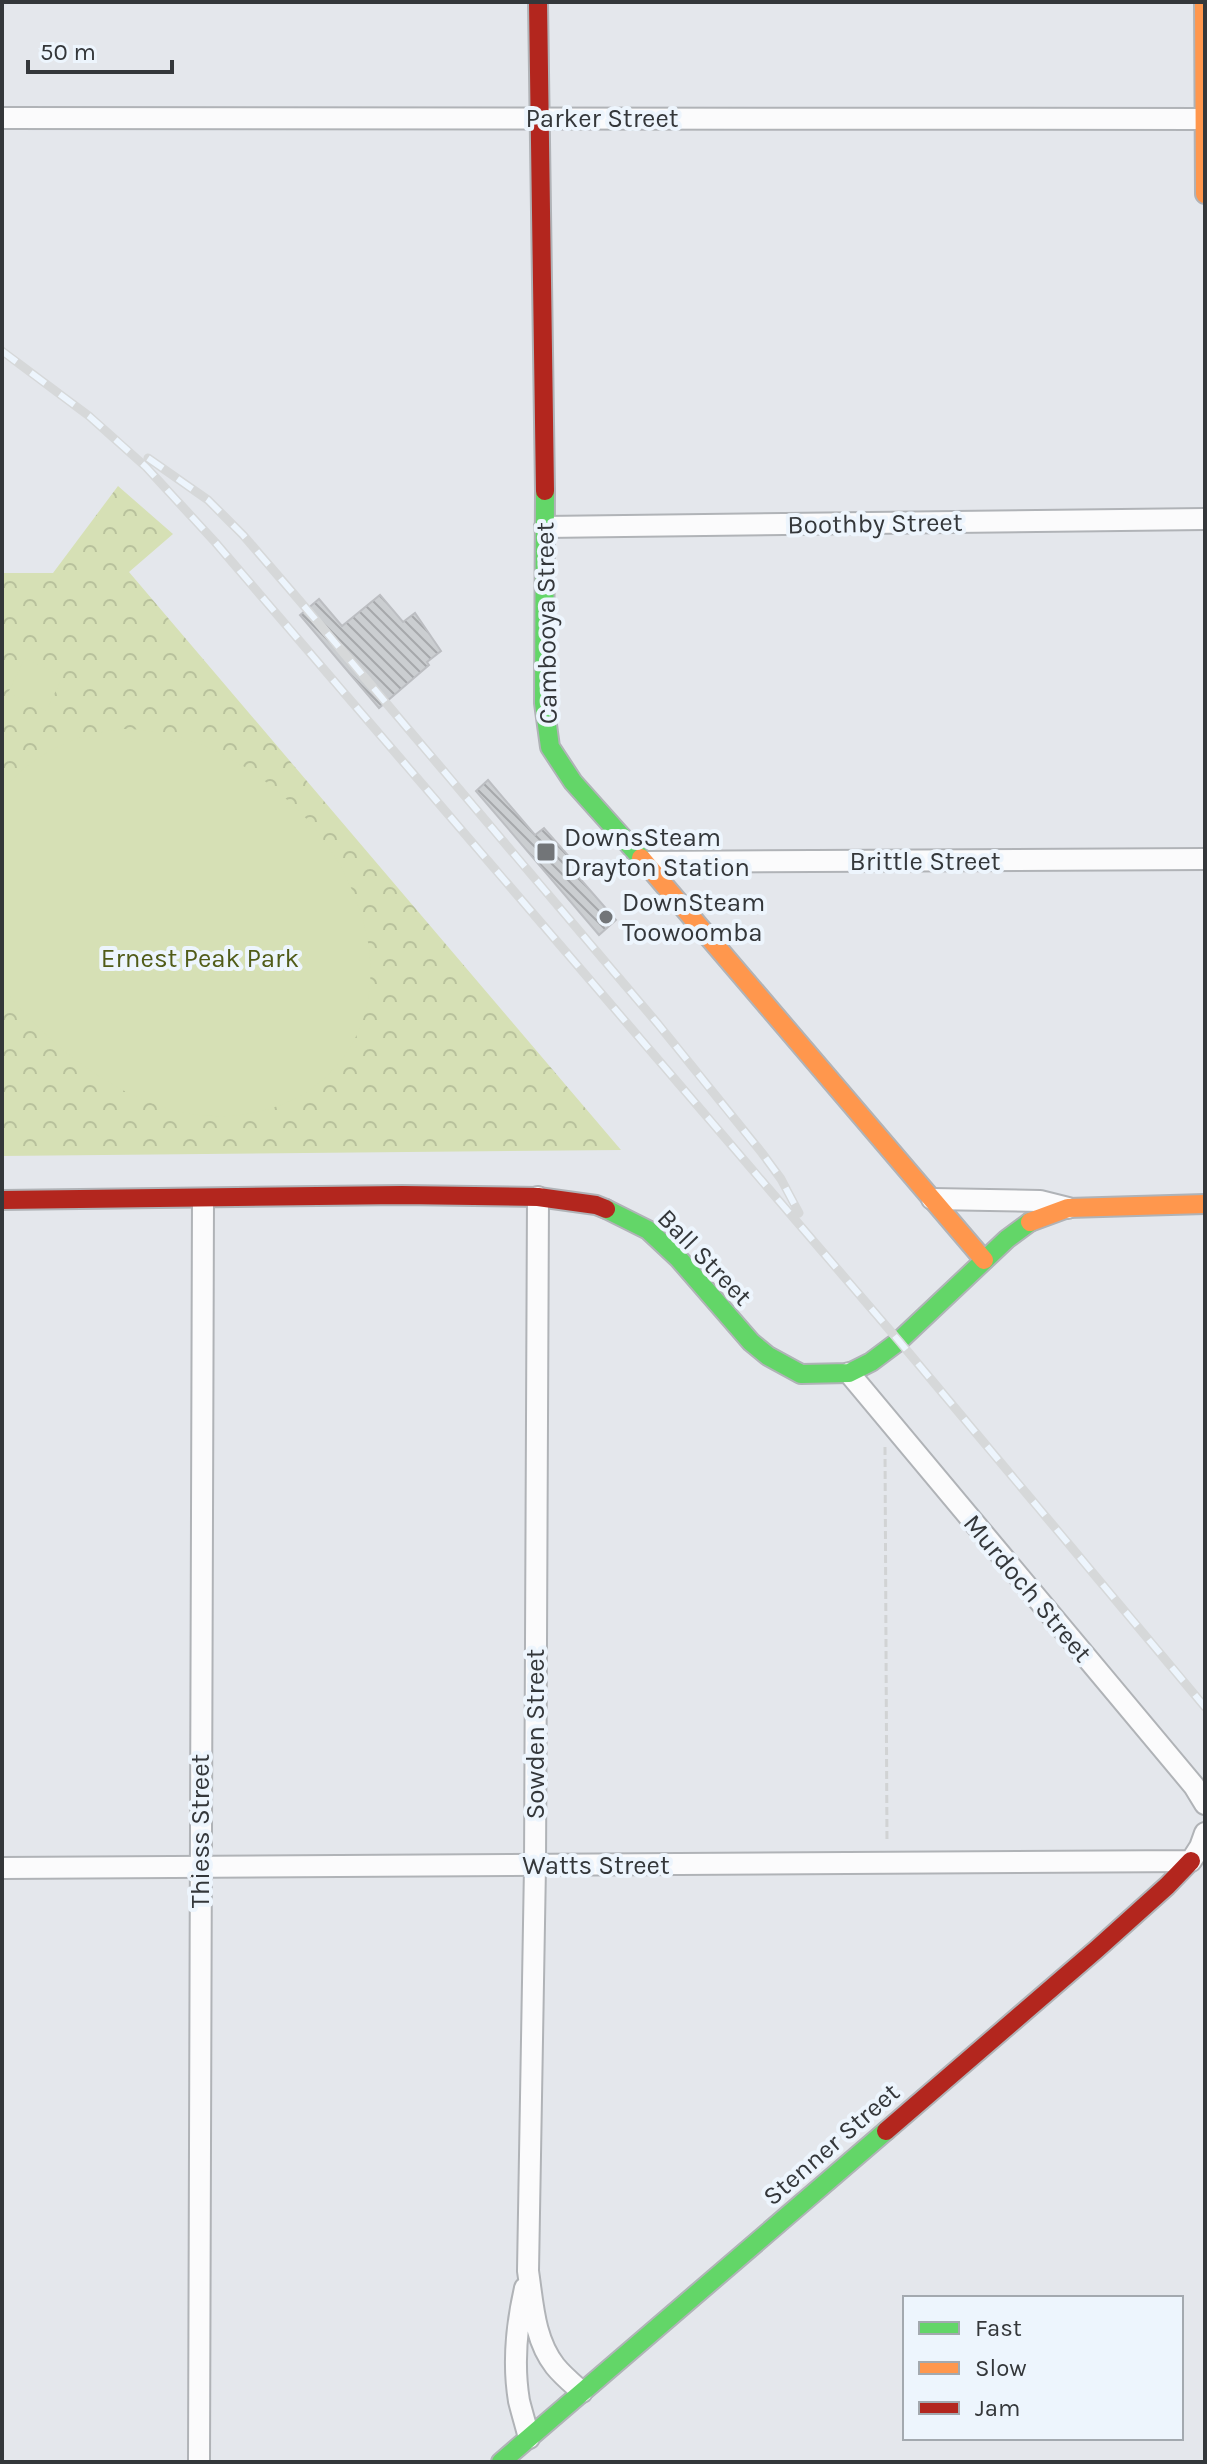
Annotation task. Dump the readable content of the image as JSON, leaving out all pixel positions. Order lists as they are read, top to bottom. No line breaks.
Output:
{"streets":{"main road":["Cambooya Street","Ball Street","Stenner Street"],"street":["Parker Street","Boothby Street","Brittle Street","Murdoch Street","Sowden Street","Thiess Street","Watts Street"]},"crossings":[["Parker Street","Cambooya Street"],["Boothby Street","Cambooya Street"],["Cambooya Street","Brittle Street"],["Cambooya Street","Ball Street"],["Ball Street","Murdoch Street"],["Ball Street","Sowden Street"],["Ball Street","Thiess Street"],["Sowden Street","Watts Street"],["Sowden Street","Stenner Street"],["Thiess Street","Watts Street"],["Watts Street","Stenner Street"]],"parks":["Ernest Peak Park"],"places":{"transit":["DownsSteam Drayton Station"],"other":["DownSteam Toowoomba"]},"legend":["Fast","Slow","Jam"],"scale_bar":"50 m"}
